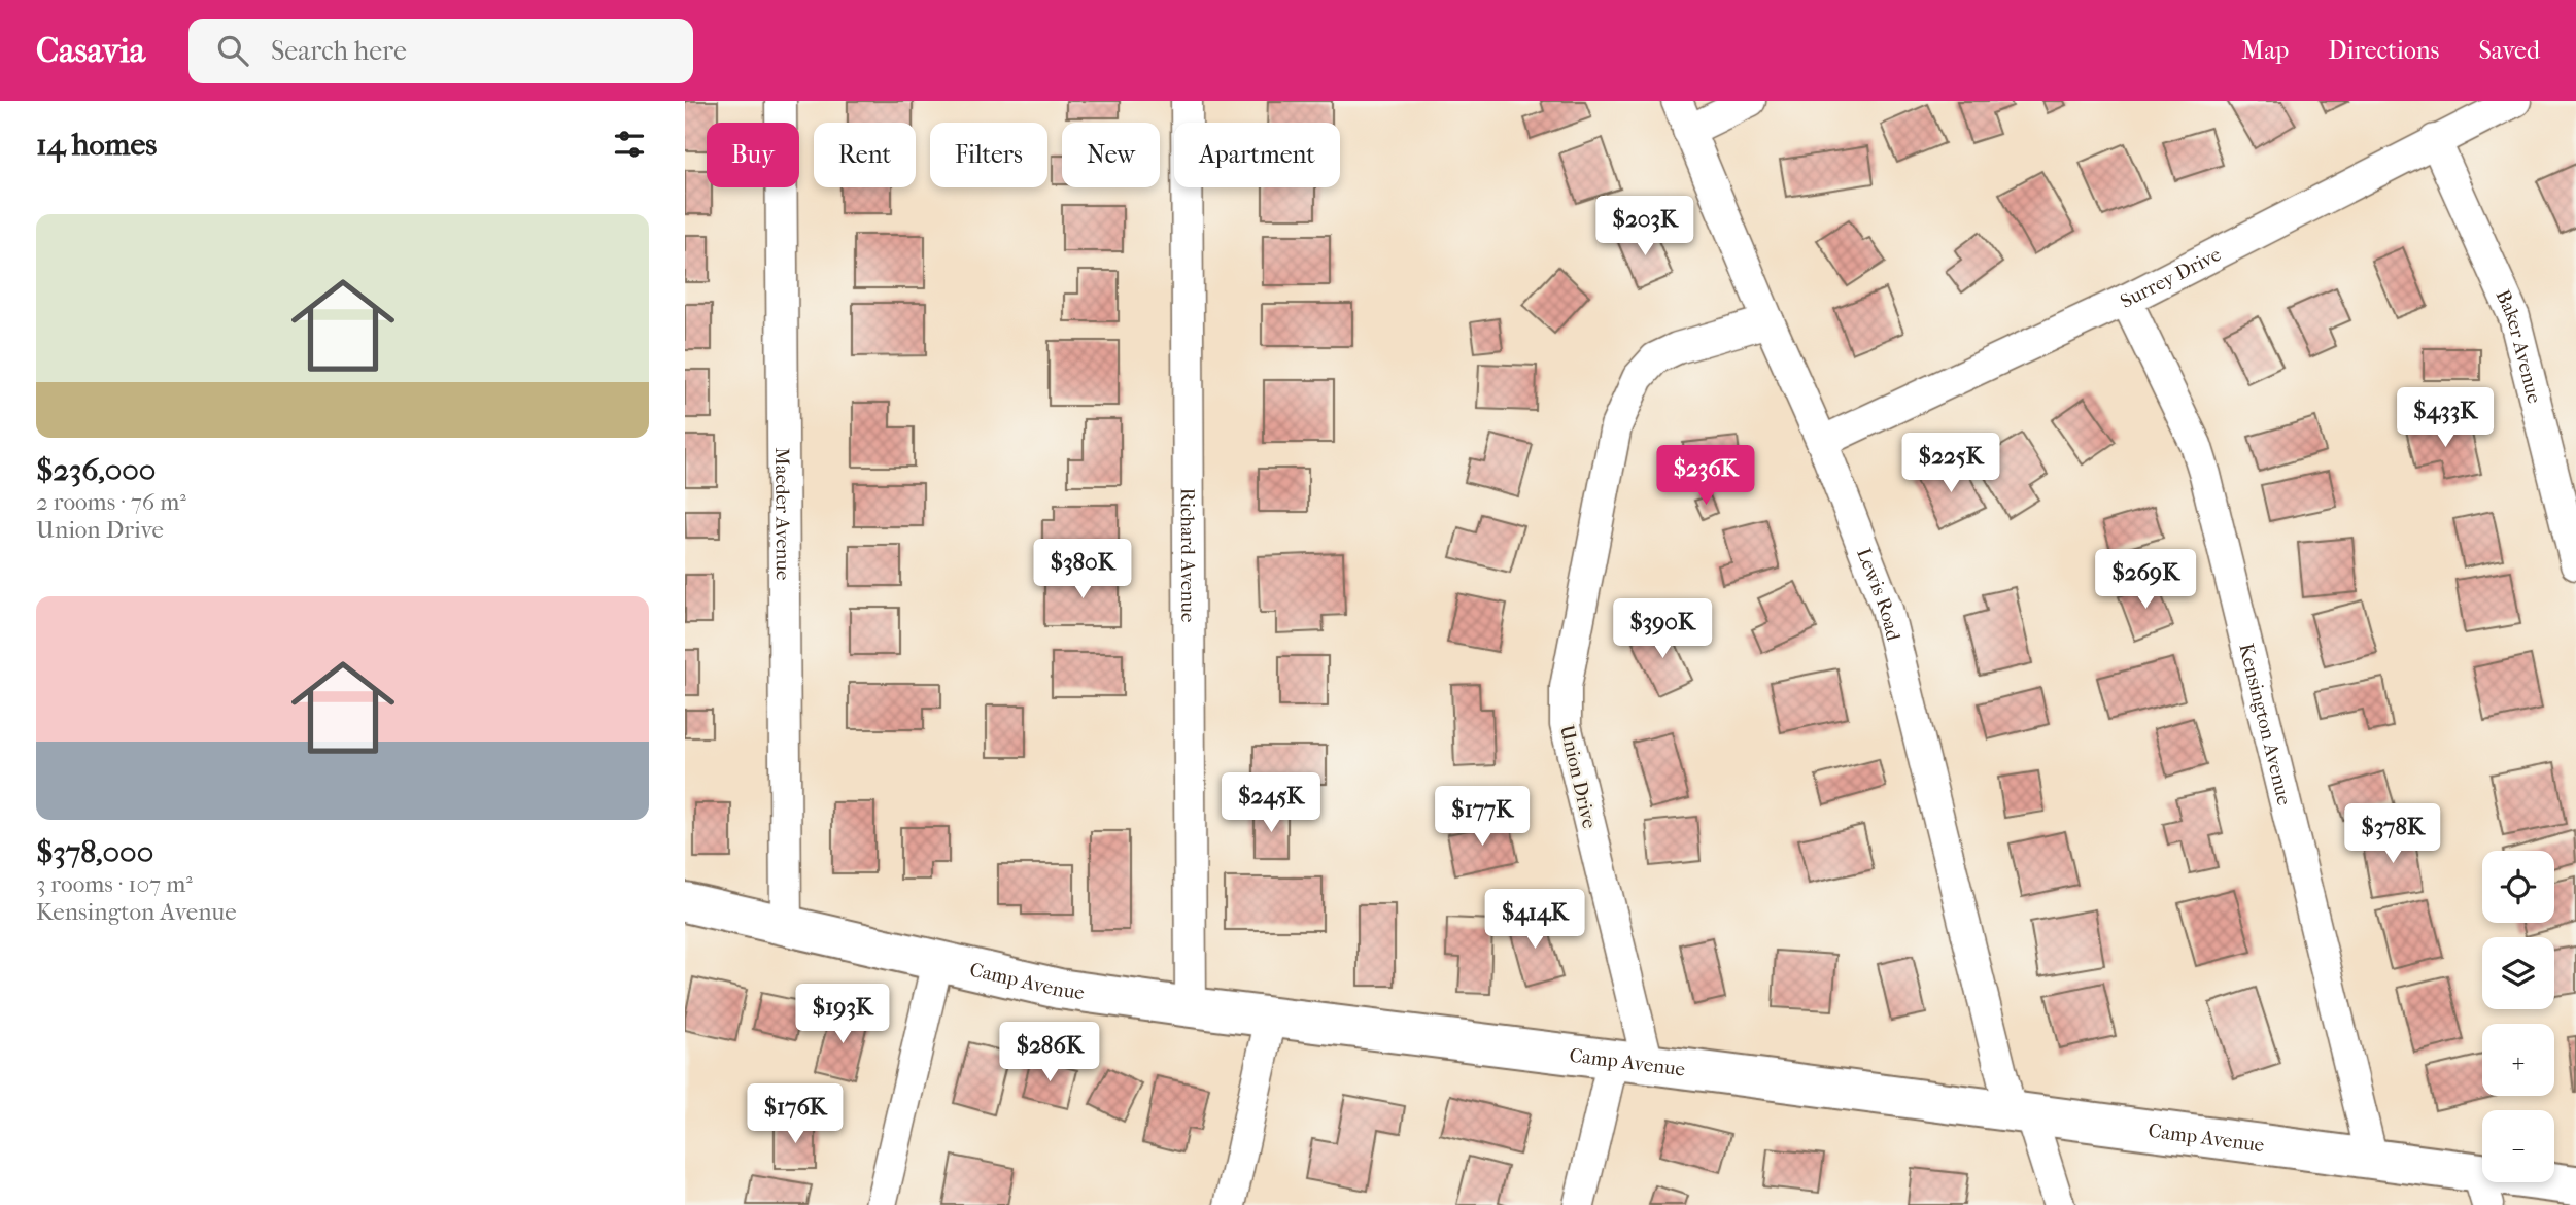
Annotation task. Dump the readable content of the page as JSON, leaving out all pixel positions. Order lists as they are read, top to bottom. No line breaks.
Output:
{"streets":{"street":["Surrey Drive","Baker Avenue","Maeder Avenue","Richard Avenue","Lewis Road","Kensington Avenue","Union Drive","Camp Avenue"]},"crossings":[["Surrey Drive","Baker Avenue"],["Surrey Drive","Lewis Road"],["Surrey Drive","Kensington Avenue"],["Maeder Avenue","Camp Avenue"],["Richard Avenue","Camp Avenue"],["Lewis Road","Union Drive"],["Lewis Road","Camp Avenue"],["Kensington Avenue","Camp Avenue"],["Union Drive","Camp Avenue"]],"page":{"header":"Casavia","search":"Search here","nav":["Map","Directions","Saved"],"heading":"14 homes","chip":["Buy","Rent","Filters","New","Apartment"],"list":[{"name":"$236,000","note":"2 rooms · 76 m² · Union Drive"},{"name":"$378,000","note":"3 rooms · 107 m² · Kensington Avenue"}],"price":["$203K","$433K","$225K","$236K","$380K","$269K","$390K","$245K","$177K","$378K","$414K","$193K","$286K","$176K"],"map_buttons":["+","−"]}}
